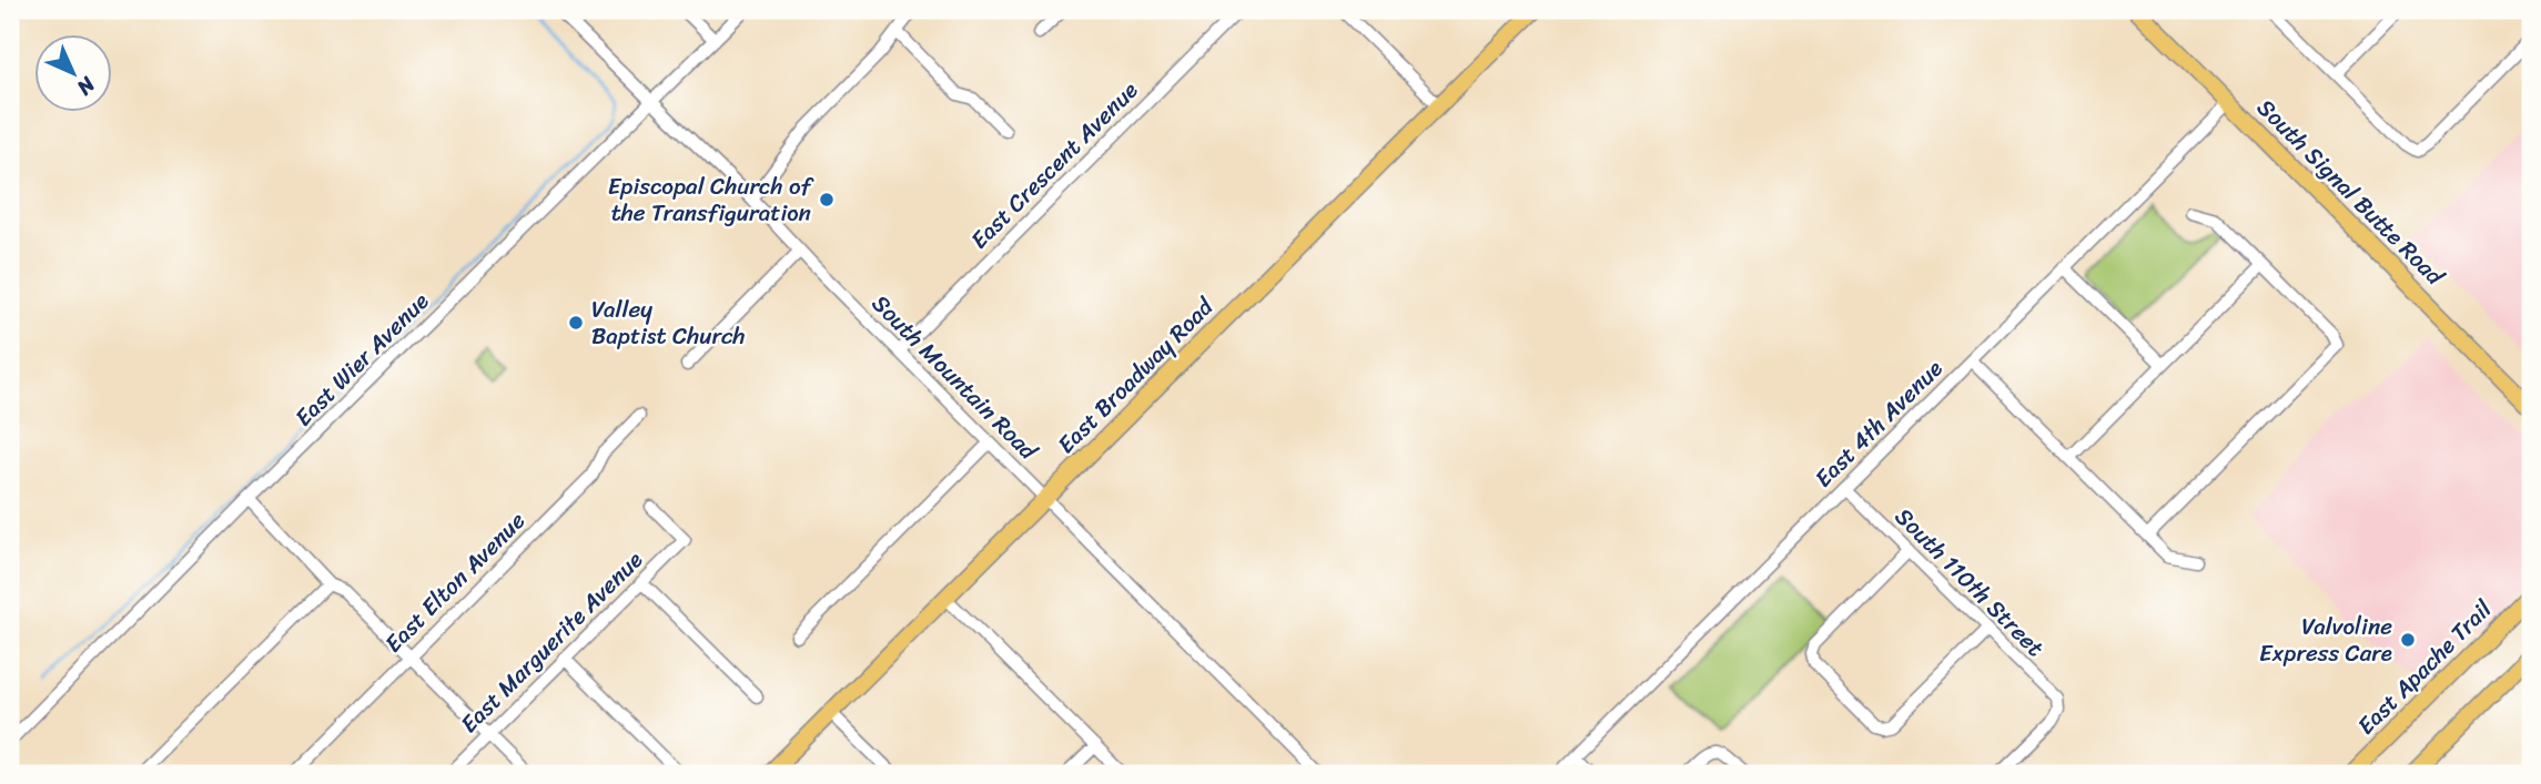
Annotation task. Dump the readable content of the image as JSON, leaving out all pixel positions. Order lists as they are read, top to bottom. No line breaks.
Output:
{"streets":{"main road":["South Signal Butte Road","East Broadway Road","East Apache Trail"],"street":["East Crescent Avenue","East Wier Avenue","South Mountain Road","East 4th Avenue","East Elton Avenue","South 110th Street","East Marguerite Avenue"]},"crossings":[["East Crescent Avenue","South Mountain Road"],["South Signal Butte Road","East 4th Avenue"],["East Wier Avenue","South Mountain Road"],["East Broadway Road","South Mountain Road"],["East 4th Avenue","South 110th Street"]],"places":["Episcopal Church of the Transfiguration","Valley Baptist Church","Valvoline Express Care"],"north":"bottom right"}
